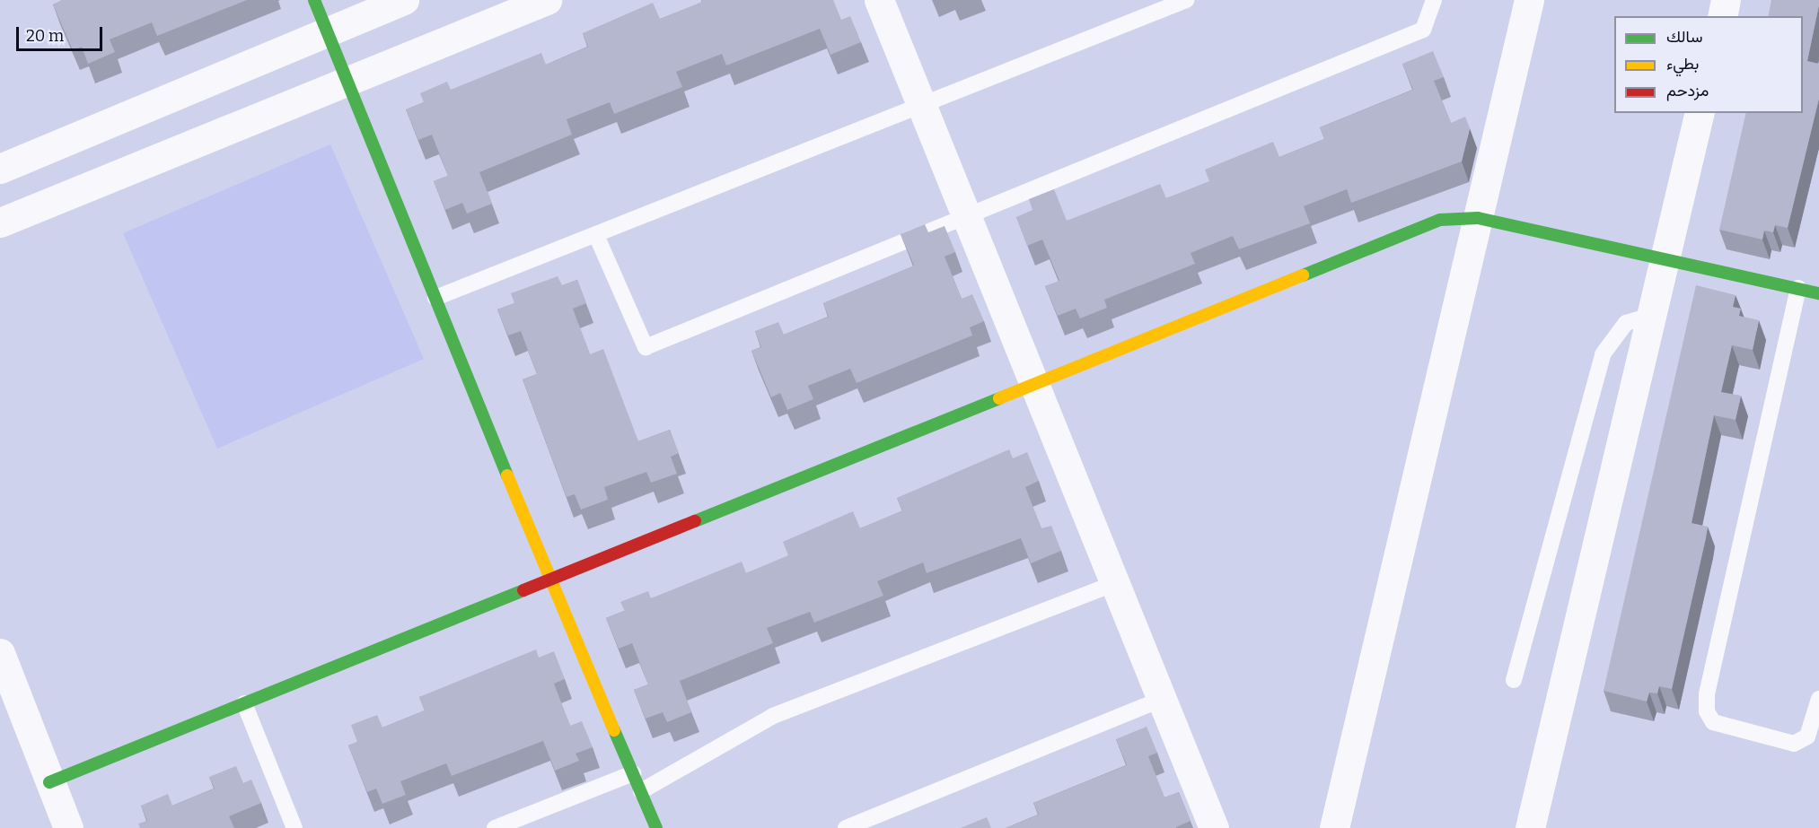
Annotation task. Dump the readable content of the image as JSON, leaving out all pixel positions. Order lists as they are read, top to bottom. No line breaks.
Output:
{"legend":["سالك","بطيء","مزدحم"],"scale_bar":"20 m"}
